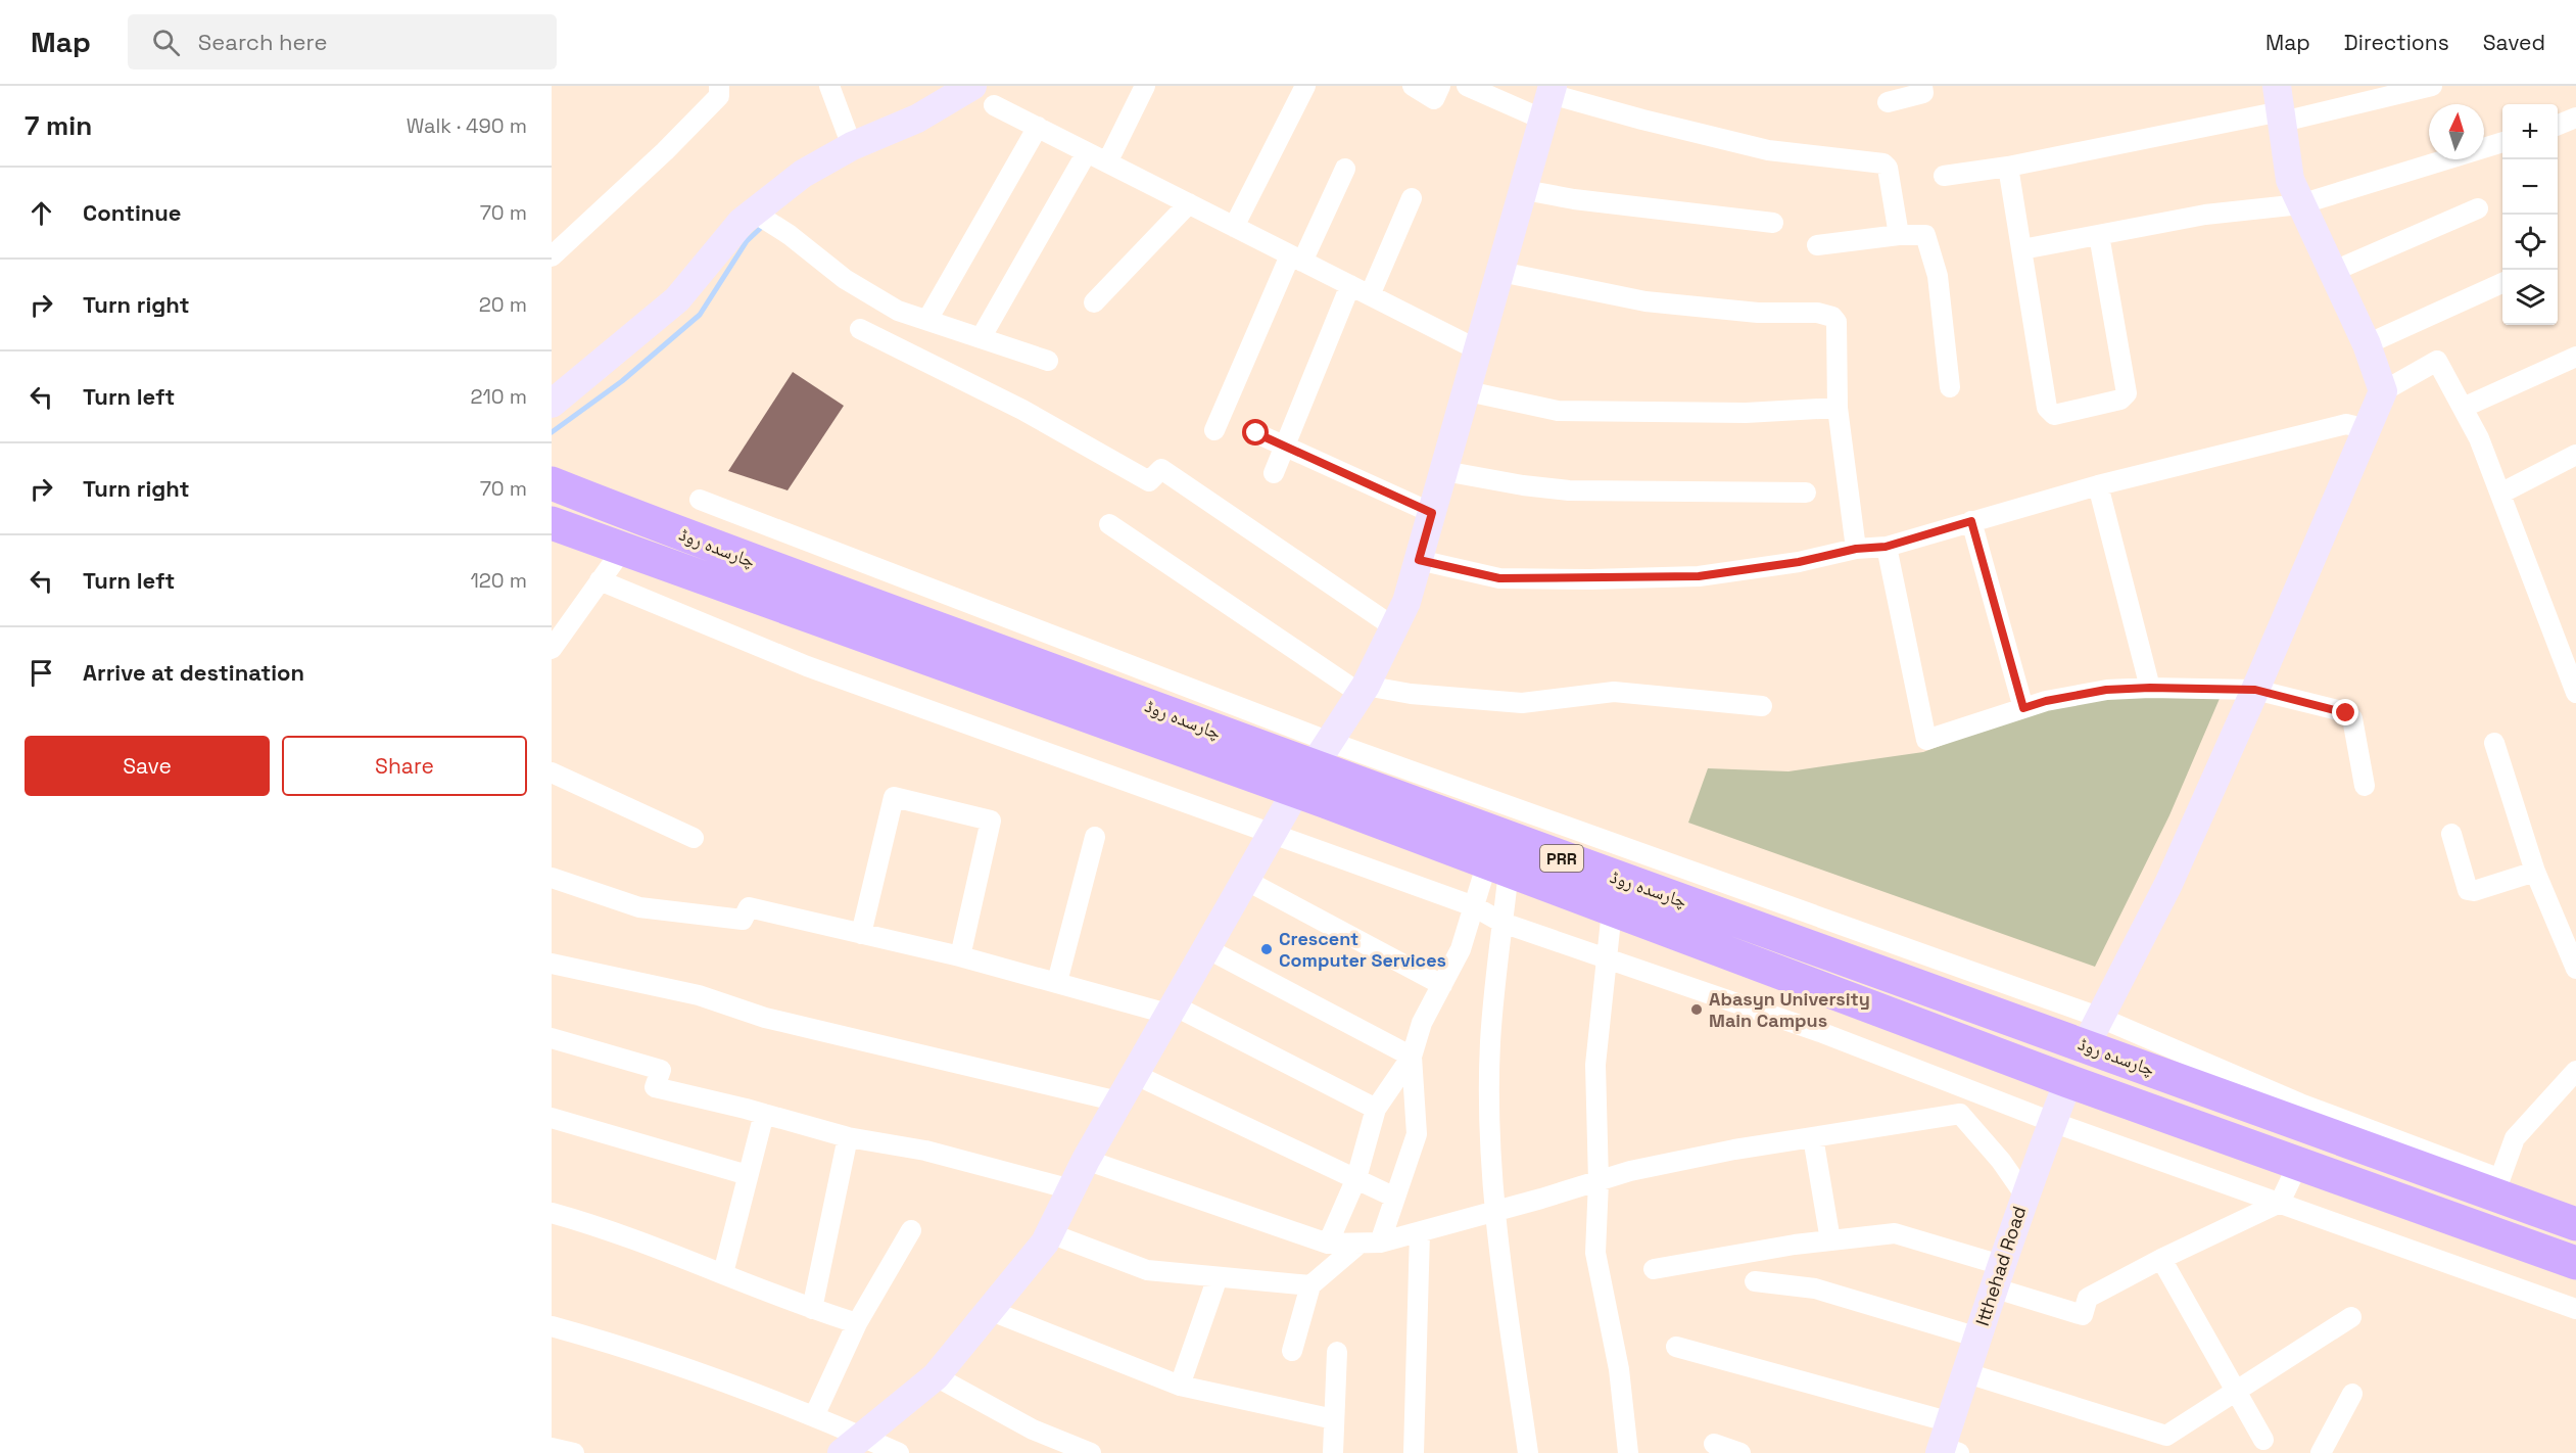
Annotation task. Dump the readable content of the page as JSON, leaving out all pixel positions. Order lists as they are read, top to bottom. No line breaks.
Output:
{"streets":{"highway":["چارسدہ روڈ","PRR"],"street":["Itthehad Road"]},"crossings":[["چارسدہ روڈ","Itthehad Road"]],"places":["Crescent Computer Services","Abasyn University Main Campus"],"north":"top","page":{"header":"Map","search":"Search here","nav":["Map","Directions","Saved"],"heading":["7 min","Walk · 490 m"],"map_buttons":["+","−"],"list":[["Continue","70 m"],["Turn right","20 m"],["Turn left","210 m"],["Turn right","70 m"],["Turn left","120 m"],"Arrive at destination"],"buttons":["Save","Share"]}}
